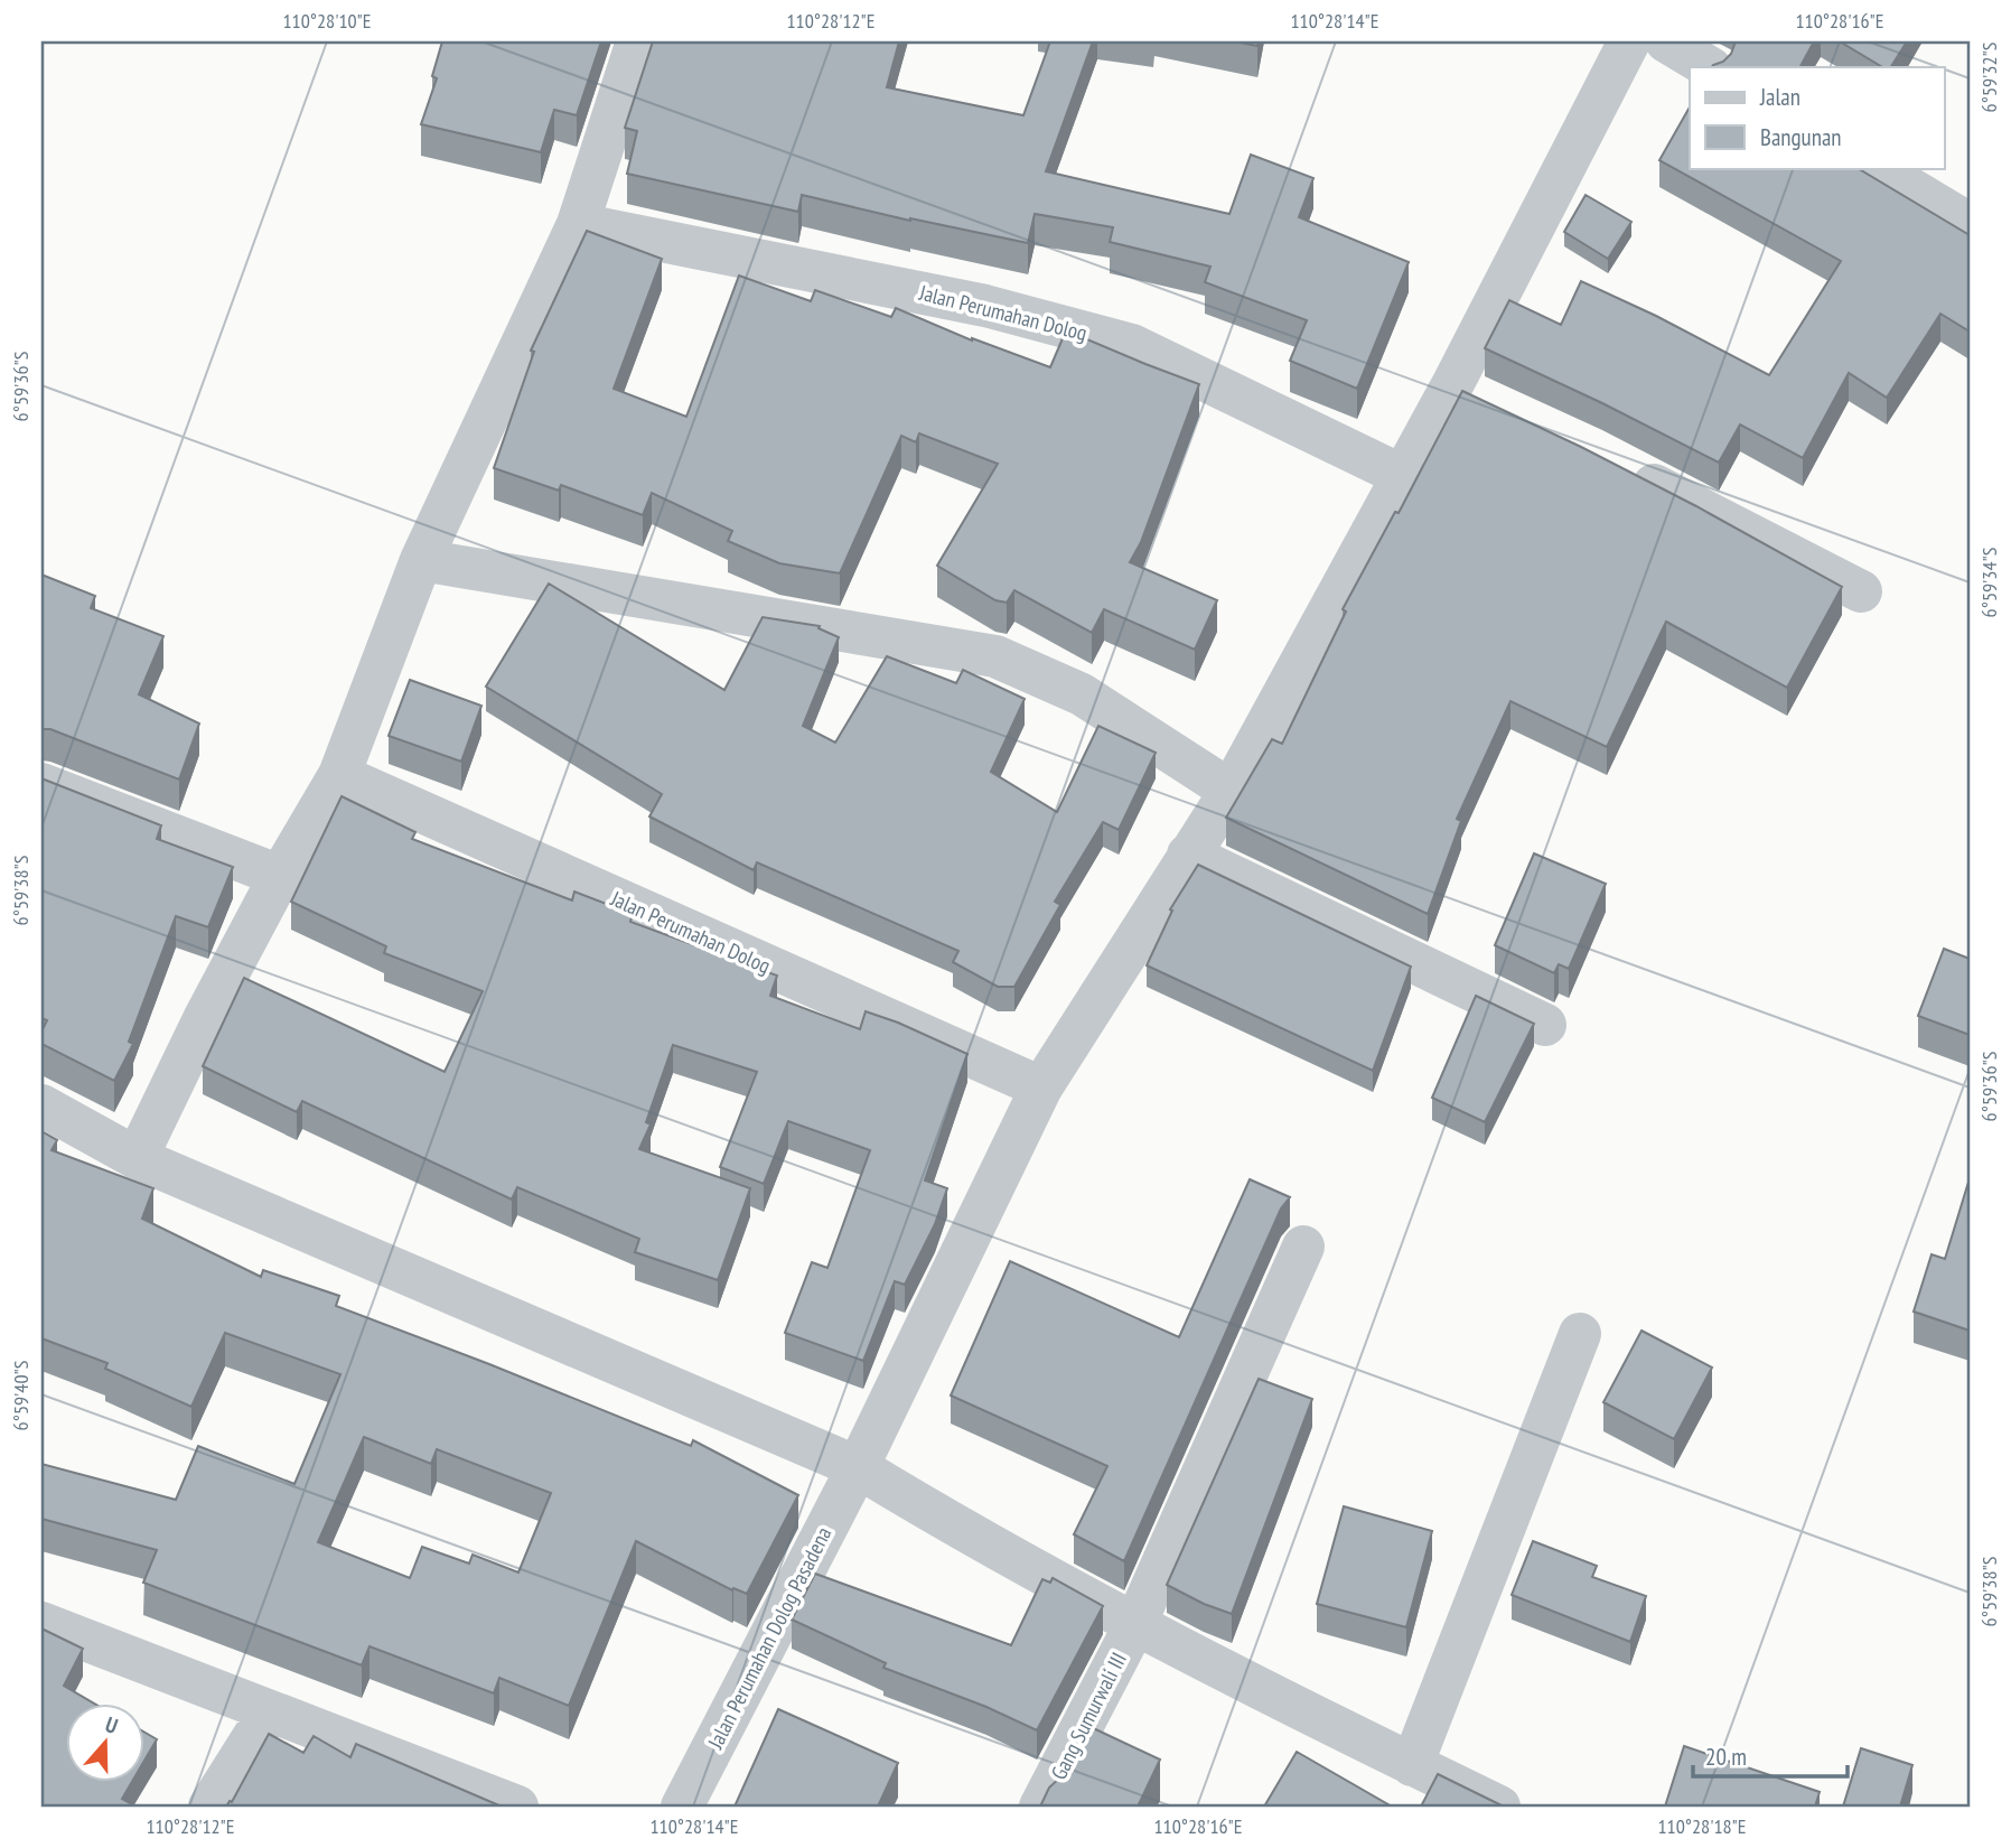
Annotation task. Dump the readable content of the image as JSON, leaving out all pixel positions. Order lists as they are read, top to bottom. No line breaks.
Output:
{"streets":{"street":["Jalan Perumahan Dolog","Jalan Perumahan Dolog Pasadena","Gang Sumurwali III"]},"crossings":[["Jalan Perumahan Dolog","Jalan Perumahan Dolog Pasadena"]],"legend":["Jalan","Bangunan"],"scale_bar":"20 m","north":"top","coordinates":["110°28'10\"E","110°28'12\"E","110°28'14\"E","110°28'16\"E","6°59'32\"S","6°59'36\"S","6°59'34\"S","6°59'38\"S","6°59'40\"S","110°28'18\"E"]}
